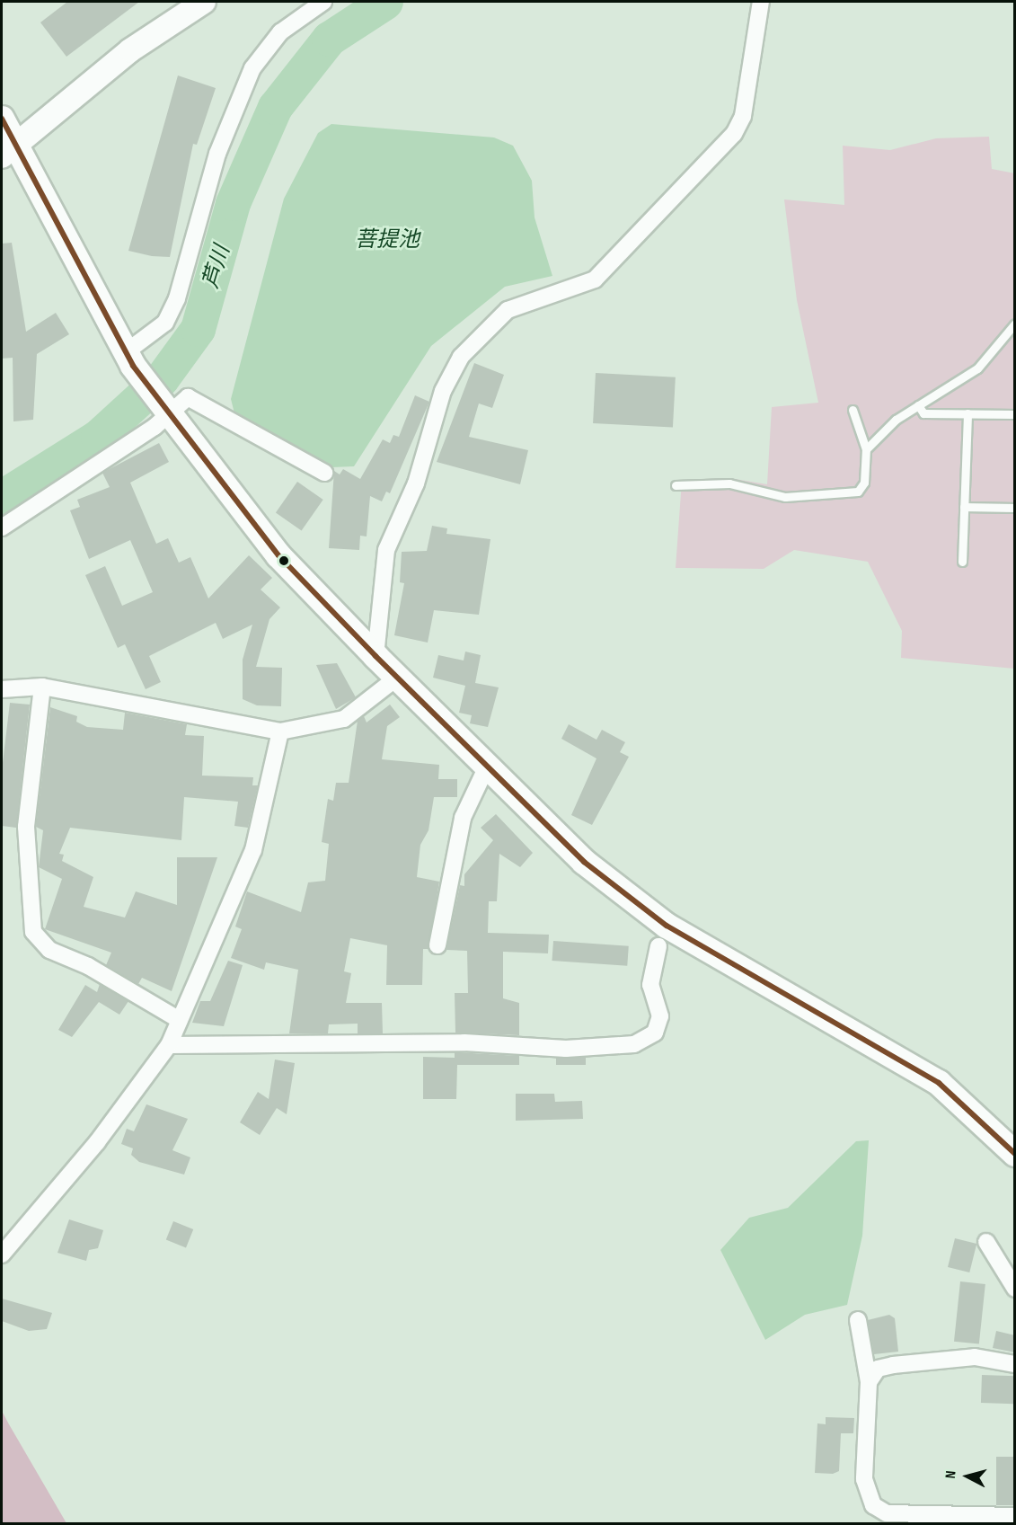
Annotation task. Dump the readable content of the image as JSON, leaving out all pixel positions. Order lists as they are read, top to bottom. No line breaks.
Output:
{"water":["菩提池","芦川"],"north":"left"}
